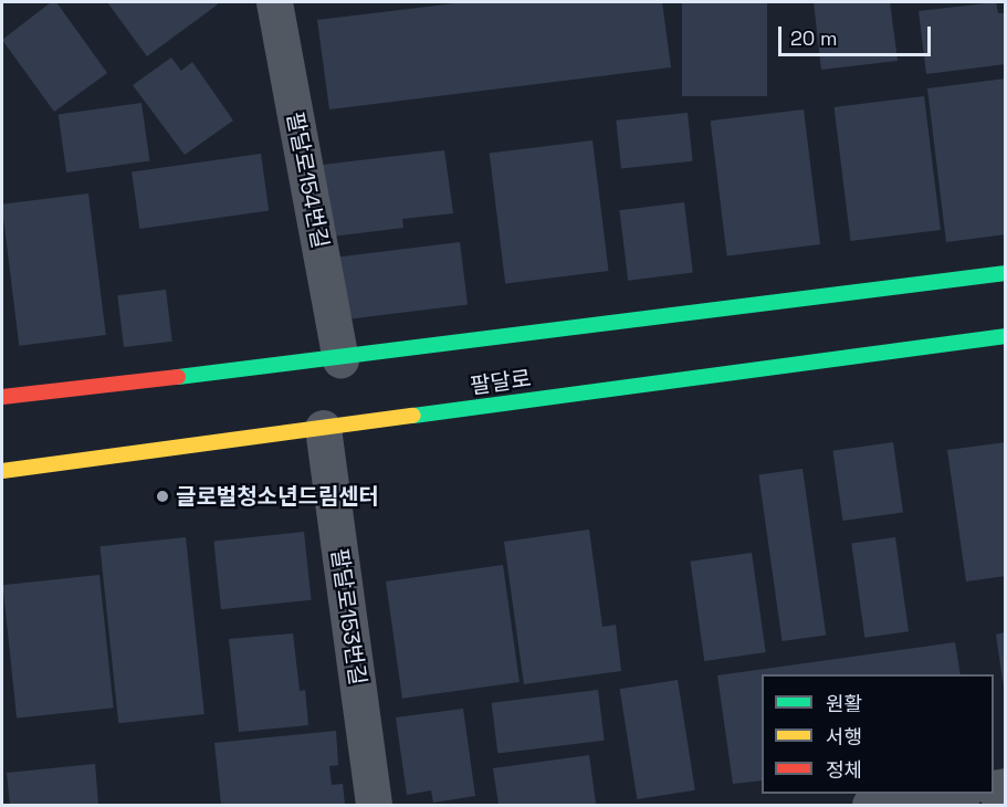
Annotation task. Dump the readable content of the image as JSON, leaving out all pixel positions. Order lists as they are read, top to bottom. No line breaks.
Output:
{"streets":{"main road":["팔달로"],"street":["팔달로154번길","팔달로153번길"]},"crossings":[["팔달로154번길","팔달로"],["팔달로","팔달로153번길"]],"places":["글로벌청소년드림센터"],"legend":["원활","서행","정체"],"scale_bar":"20 m"}
